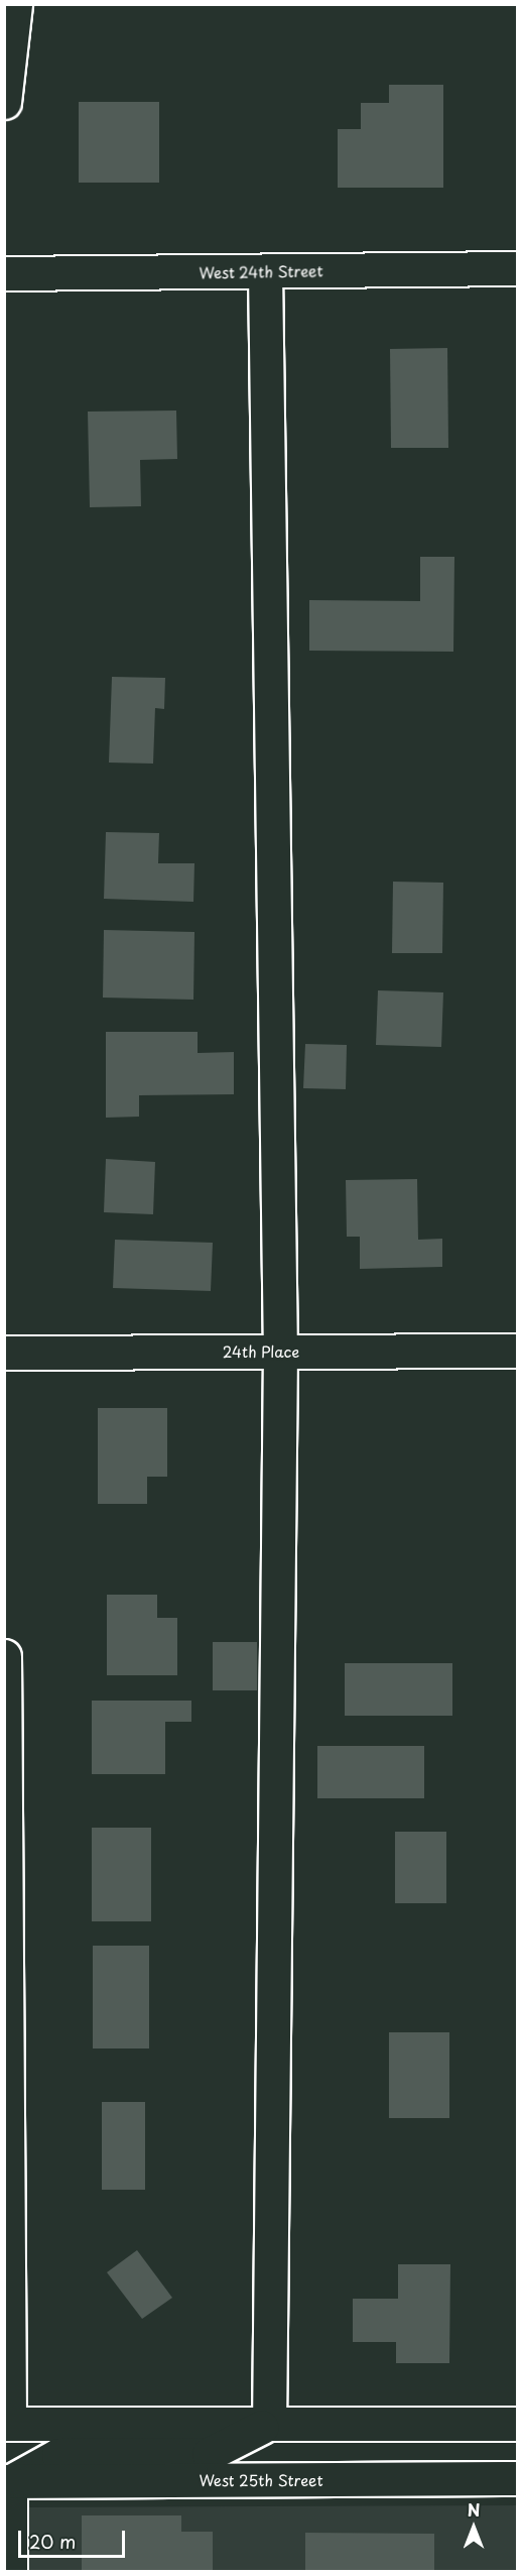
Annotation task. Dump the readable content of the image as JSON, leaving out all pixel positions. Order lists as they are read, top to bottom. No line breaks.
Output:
{"streets":{"street":["West 24th Street","24th Place","West 25th Street"]},"scale_bar":"20 m","north":"top"}
